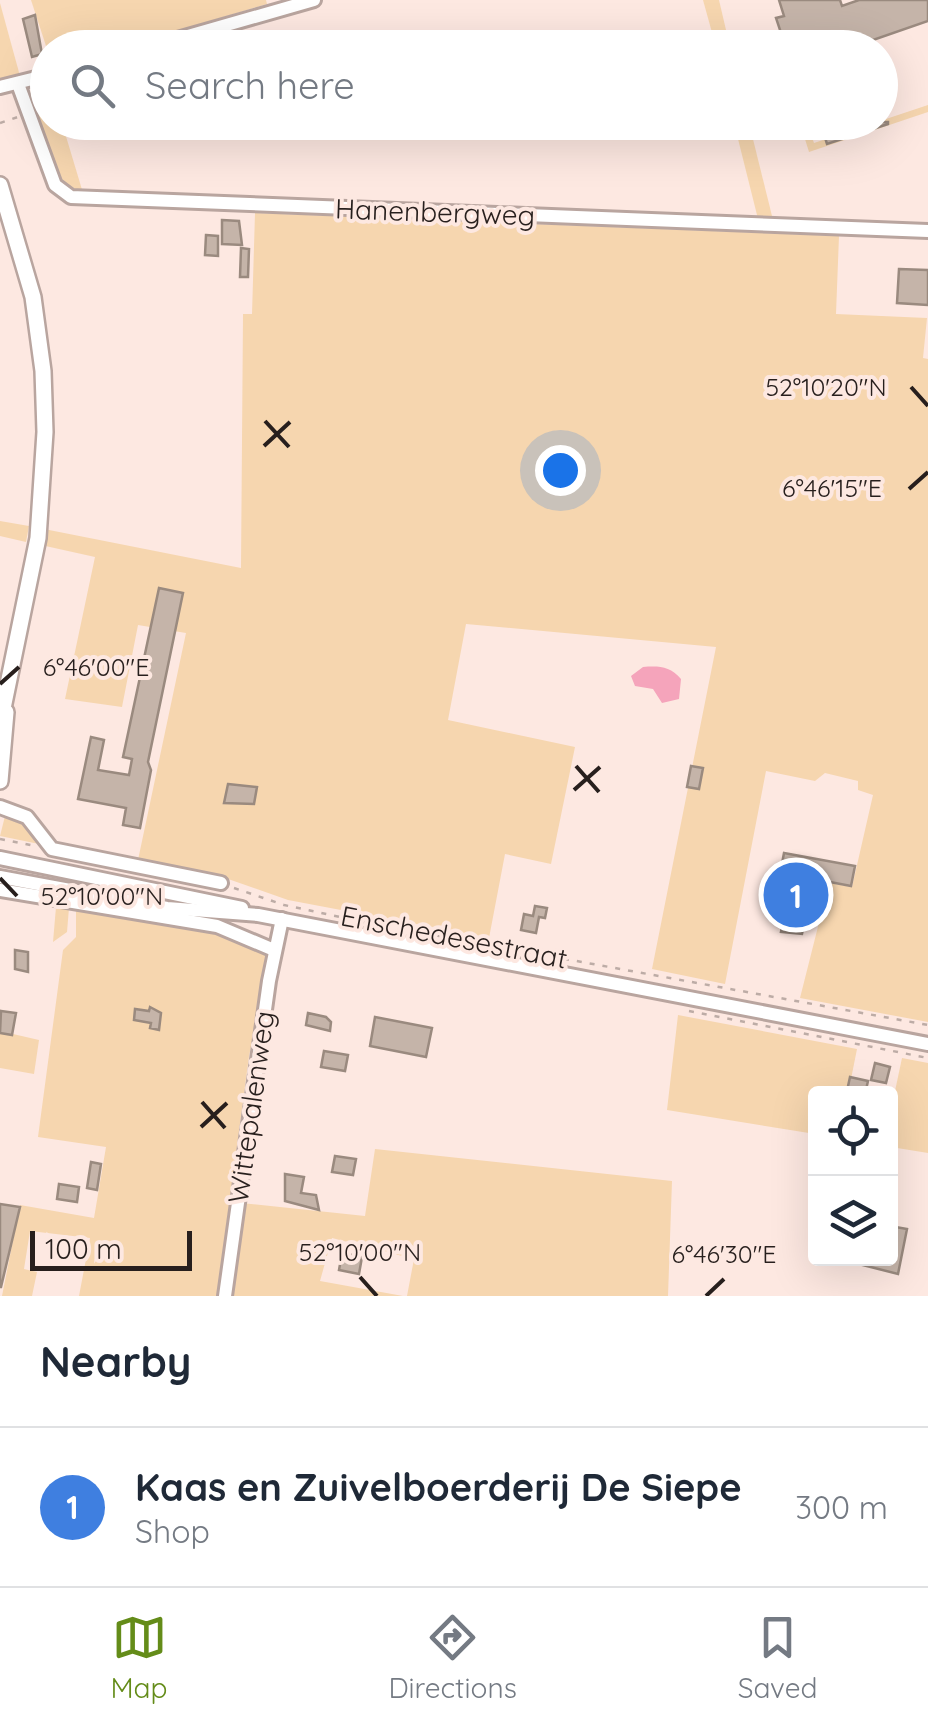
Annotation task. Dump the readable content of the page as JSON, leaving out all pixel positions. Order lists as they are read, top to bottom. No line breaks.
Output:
{"streets":{"street":["Hanenbergweg","Enschedesestraat","Wittepalenweg"]},"crossings":[["Enschedesestraat","Wittepalenweg"]],"scale_bar":"100 m","page":{"search":"Search here","pins":"1","scale":"100 m","heading":"Nearby","list":[{"mark":"1","name":"Kaas en Zuivelboerderij De Siepe","note":"Shop","value":"300 m"}],"nav":["Map","Directions","Saved"]},"coordinates":["52°10'20\"N","6°46'15\"E","6°46'00\"E","52°10'00\"N","6°46'30\"E"]}
